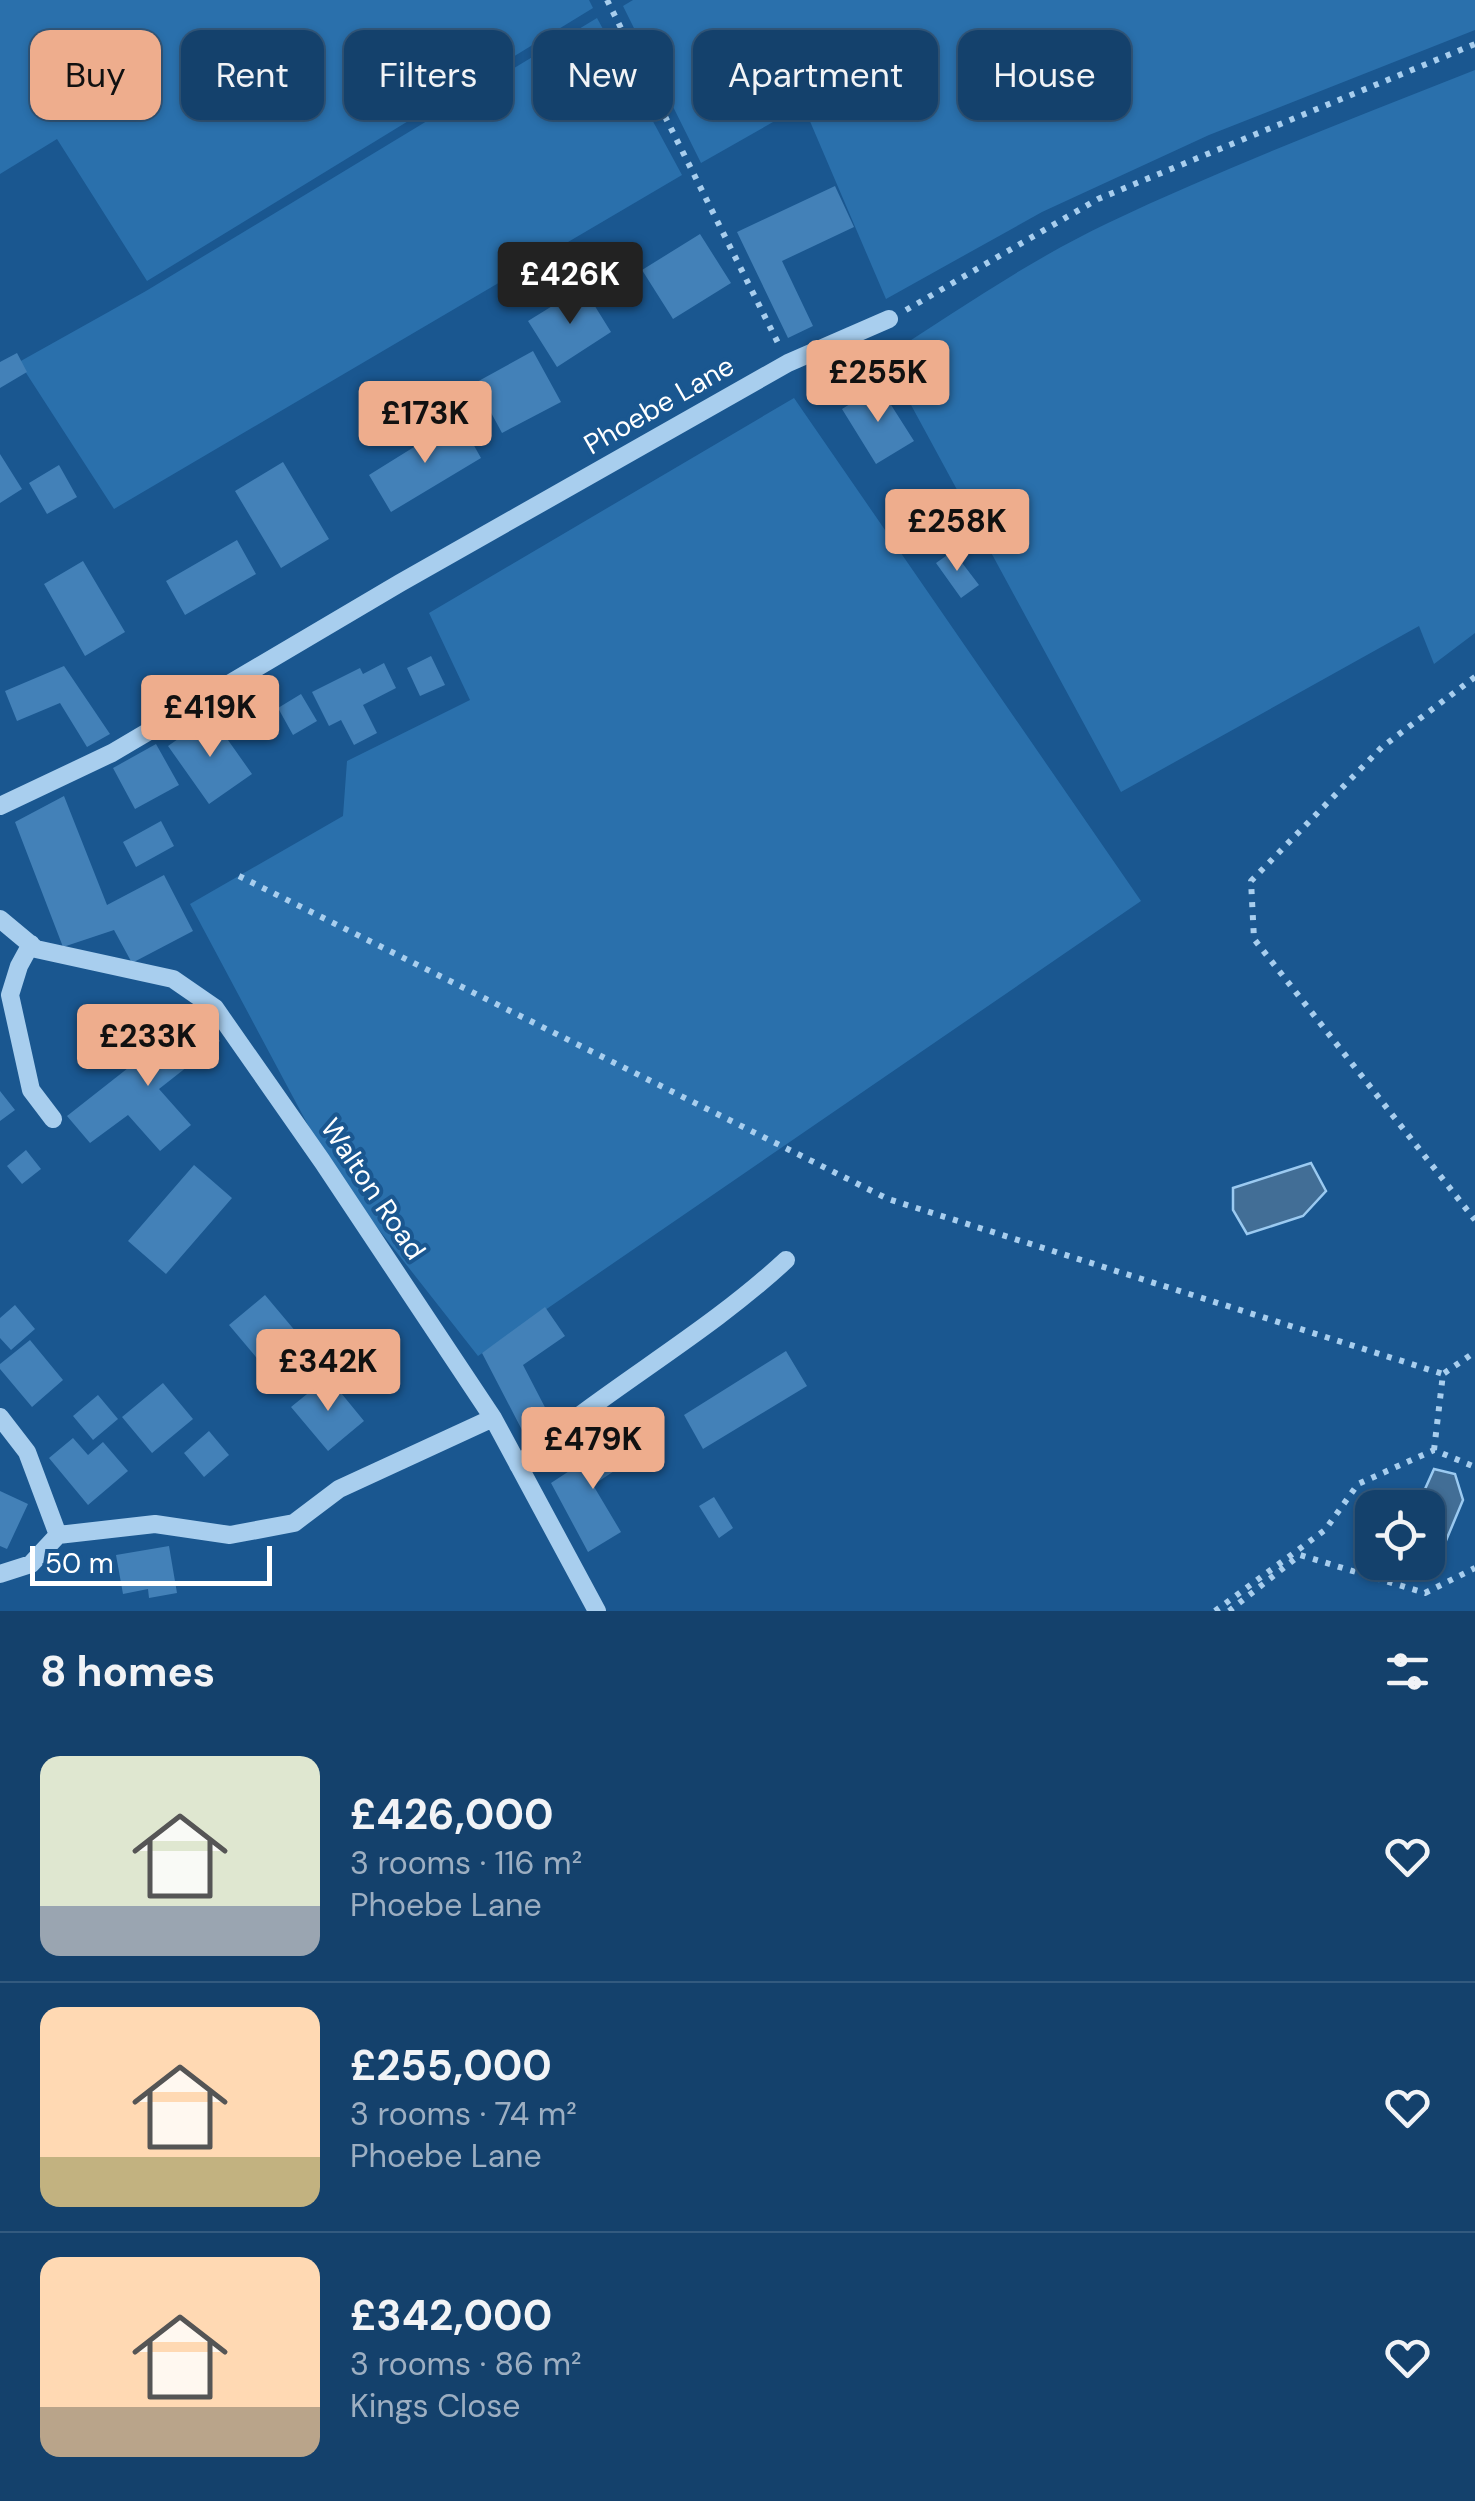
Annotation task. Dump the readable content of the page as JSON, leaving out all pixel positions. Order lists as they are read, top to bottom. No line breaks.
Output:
{"streets":{"street":["Phoebe Lane","Walton Road"]},"scale_bar":"50 m","page":{"chip":["Buy","Rent","Filters","New","Apartment","House"],"price":["£426K","£255K","£173K","£258K","£419K","£233K","£342K","£479K"],"scale":"50 m","heading":"8 homes","list":[{"name":"£426,000","note":"3 rooms · 116 m² · Phoebe Lane"},{"name":"£255,000","note":"3 rooms · 74 m² · Phoebe Lane"},{"name":"£342,000","note":"3 rooms · 86 m² · Kings Close"}]}}
